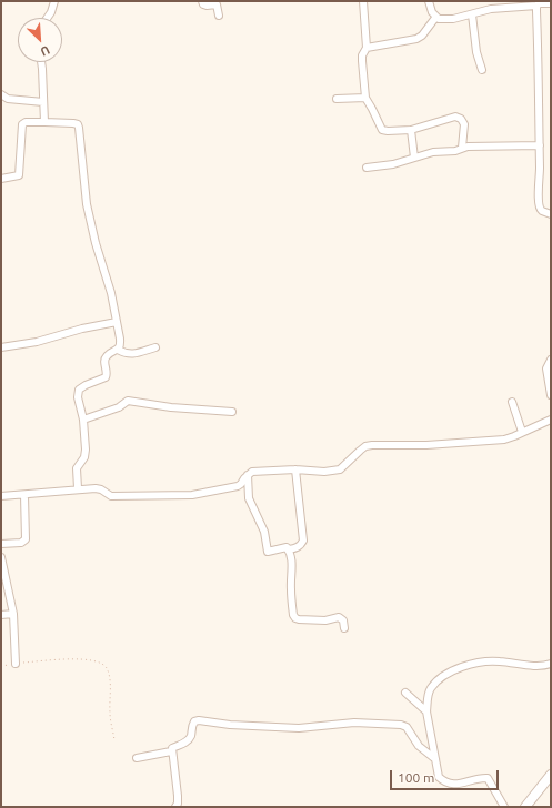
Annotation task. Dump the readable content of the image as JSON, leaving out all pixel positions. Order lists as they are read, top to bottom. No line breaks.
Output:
{"scale_bar":"100 m","north":"bottom right"}
